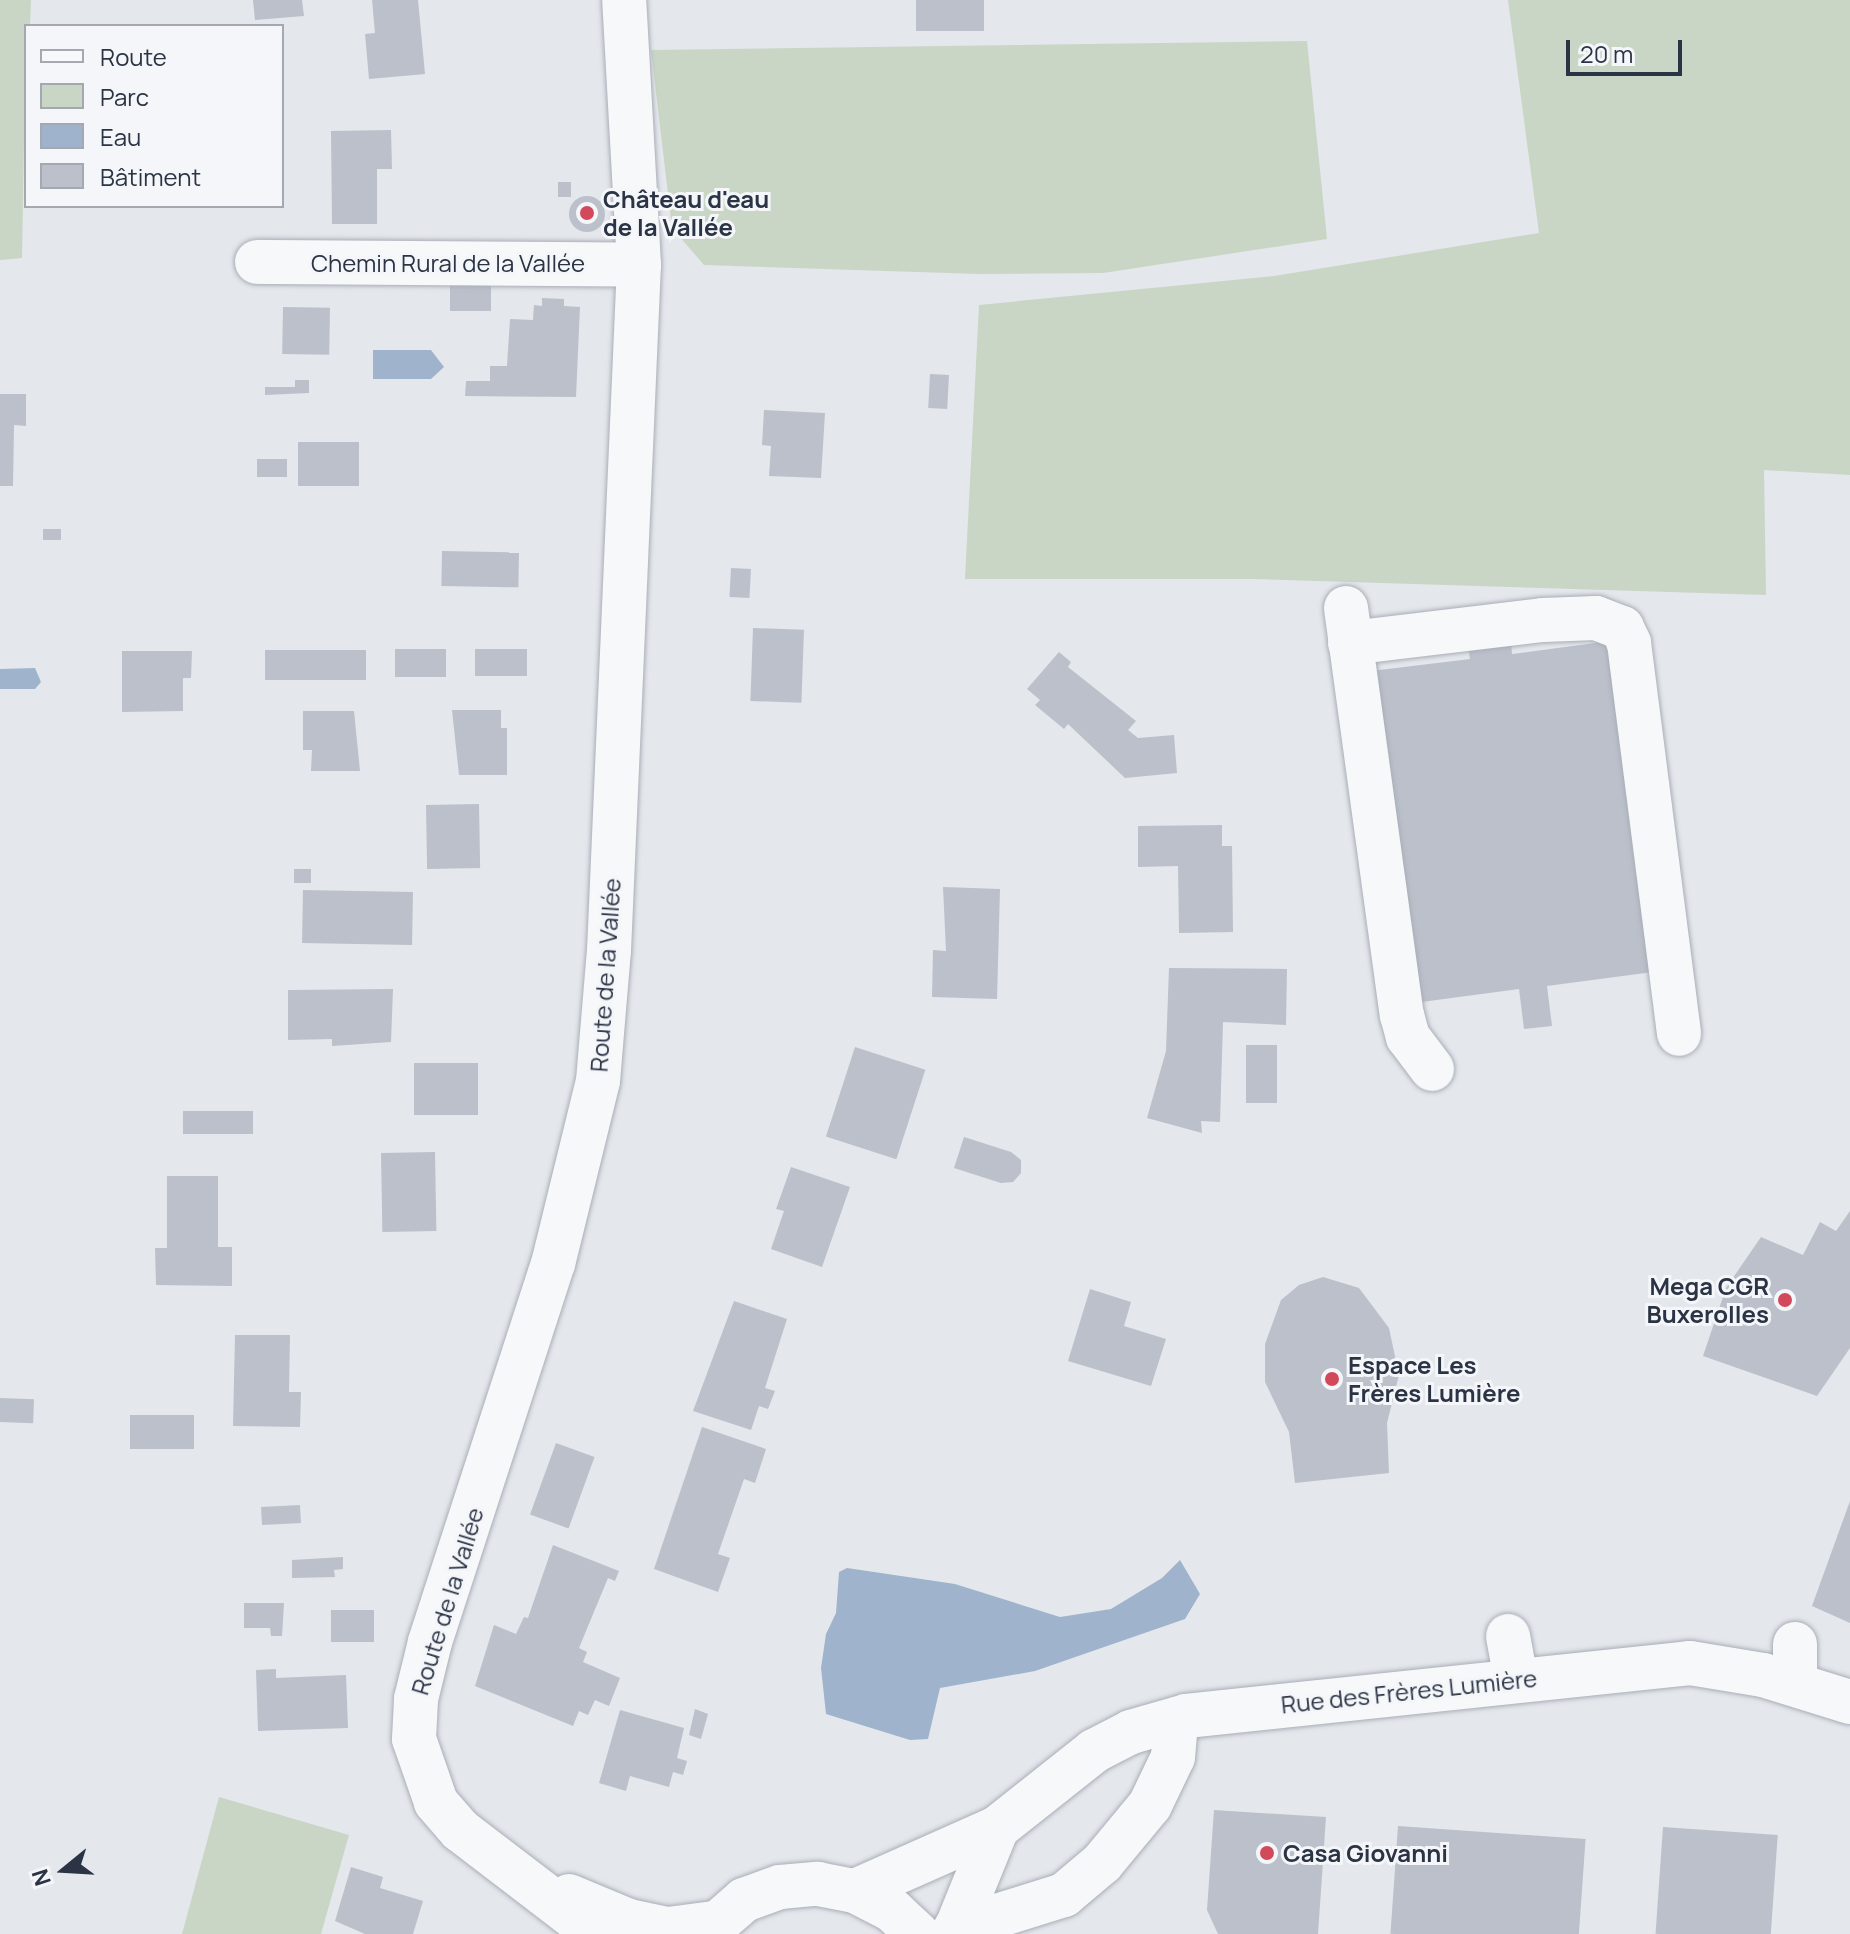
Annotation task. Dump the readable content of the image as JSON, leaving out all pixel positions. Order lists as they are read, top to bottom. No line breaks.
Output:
{"streets":{"street":["Chemin Rural de la Vallée","Route de la Vallée","Rue des Frères Lumière"]},"crossings":[["Chemin Rural de la Vallée","Route de la Vallée"]],"places":["Château d'eau de la Vallée","Mega CGR Buxerolles","Espace Les Frères Lumière","Casa Giovanni"],"legend":["Route","Parc","Eau","Bâtiment"],"scale_bar":"20 m","north":"left"}
